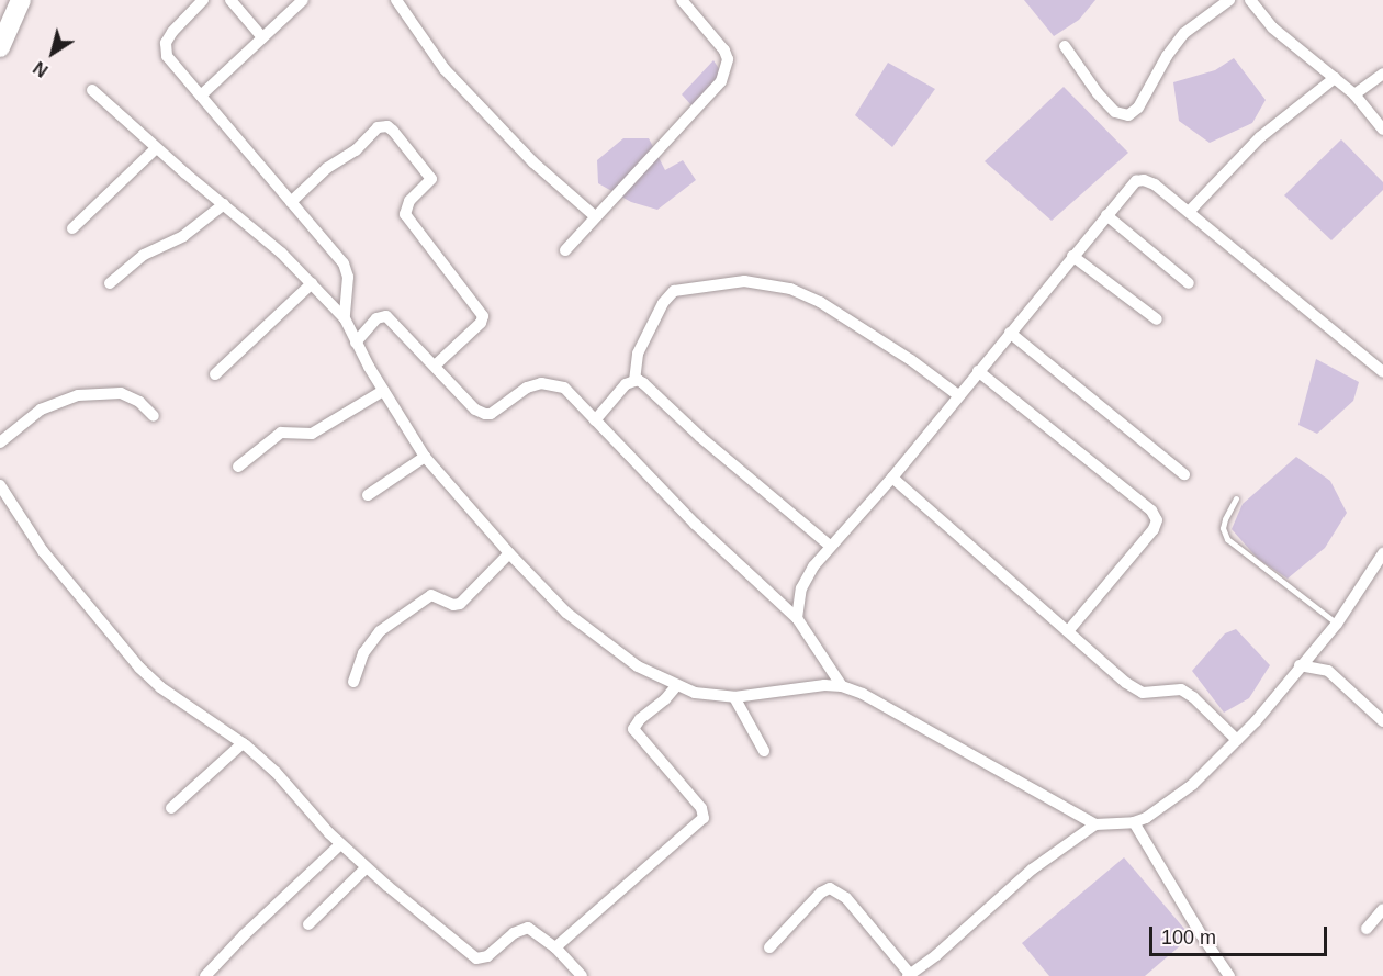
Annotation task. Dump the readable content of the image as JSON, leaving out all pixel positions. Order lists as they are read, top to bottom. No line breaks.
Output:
{"scale_bar":"100 m","north":"bottom left"}
